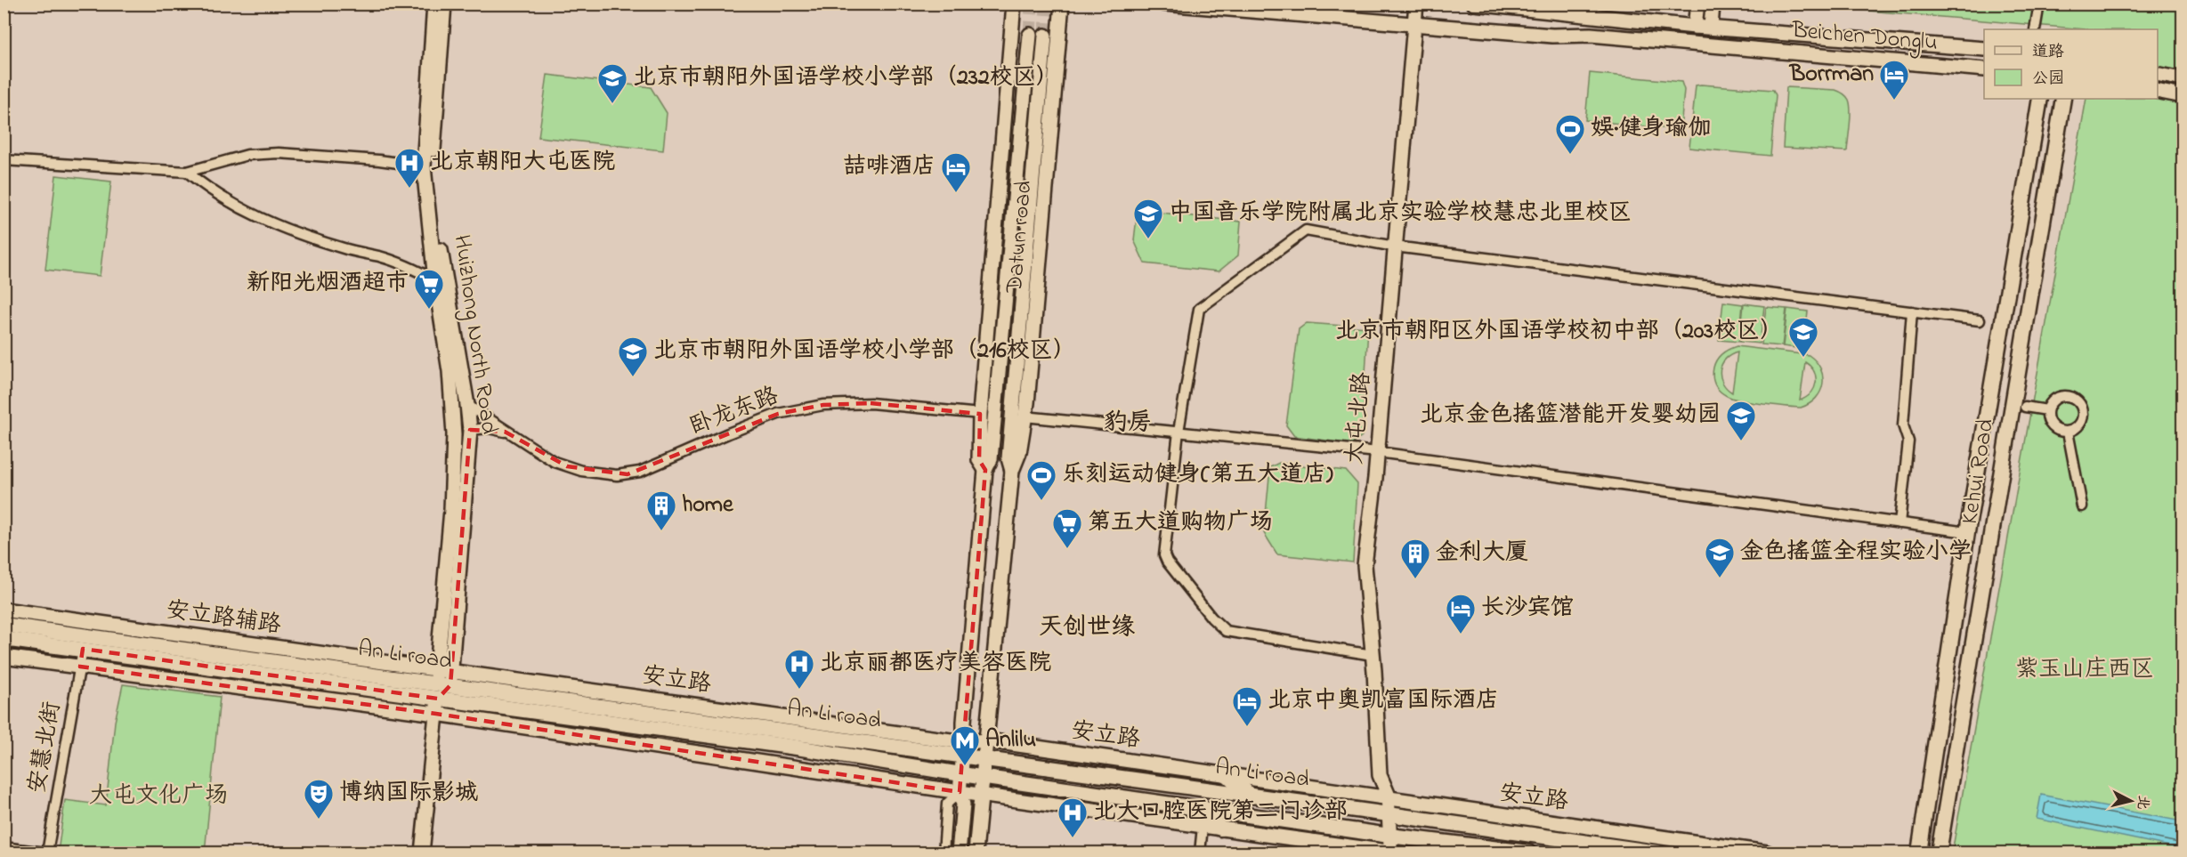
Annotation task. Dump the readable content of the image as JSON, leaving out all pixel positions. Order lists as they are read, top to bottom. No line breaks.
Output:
{"streets":{"main road":["Kehui Road","An Li road"],"street":["Beichen Donglu","Datun road","Huizhong North Road","卧龙东路","大屯北路","安立路辅路","安立路","安慧北街"]},"crossings":[["Beichen Donglu","大屯北路"],["Datun road","卧龙东路"],["Datun road","An Li road"],["Datun road","安立路"],["Huizhong North Road","卧龙东路"],["Huizhong North Road","安立路辅路"],["Huizhong North Road","An Li road"],["大屯北路","An Li road"],["大屯北路","安立路"],["安立路辅路","An Li road"],["An Li road","安立路"],["An Li road","安慧北街"]],"districts":["豹房","天创世缘"],"parks":["紫玉山庄西区","大屯文化广场"],"places":{"hotel":["Borrman","喆啡酒店","长沙宾馆","北京中奥凯富国际酒店"],"school or university":["北京市朝阳外国语学校小学部（232校区）","中国音乐学院附属北京实验学校慧忠北里校区","北京市朝阳区外国语学校初中部（203校区）","北京市朝阳外国语学校小学部（216校区）","北京金色摇篮潜能开发婴幼园","金色摇篮全程实验小学"],"sports":["娱·健身瑜伽","乐刻运动健身(第五大道店)"],"hospital":["北京朝阳大屯医院","北京丽都医疗美容医院","北大口腔医院第二门诊部"],"supermarket":["新阳光烟酒超市","第五大道购物广场"],"building":["home","金利大厦"],"metro station":["Anlilu"],"theatre":["博纳国际影城"]},"legend":["道路","公园"],"north":"right"}
